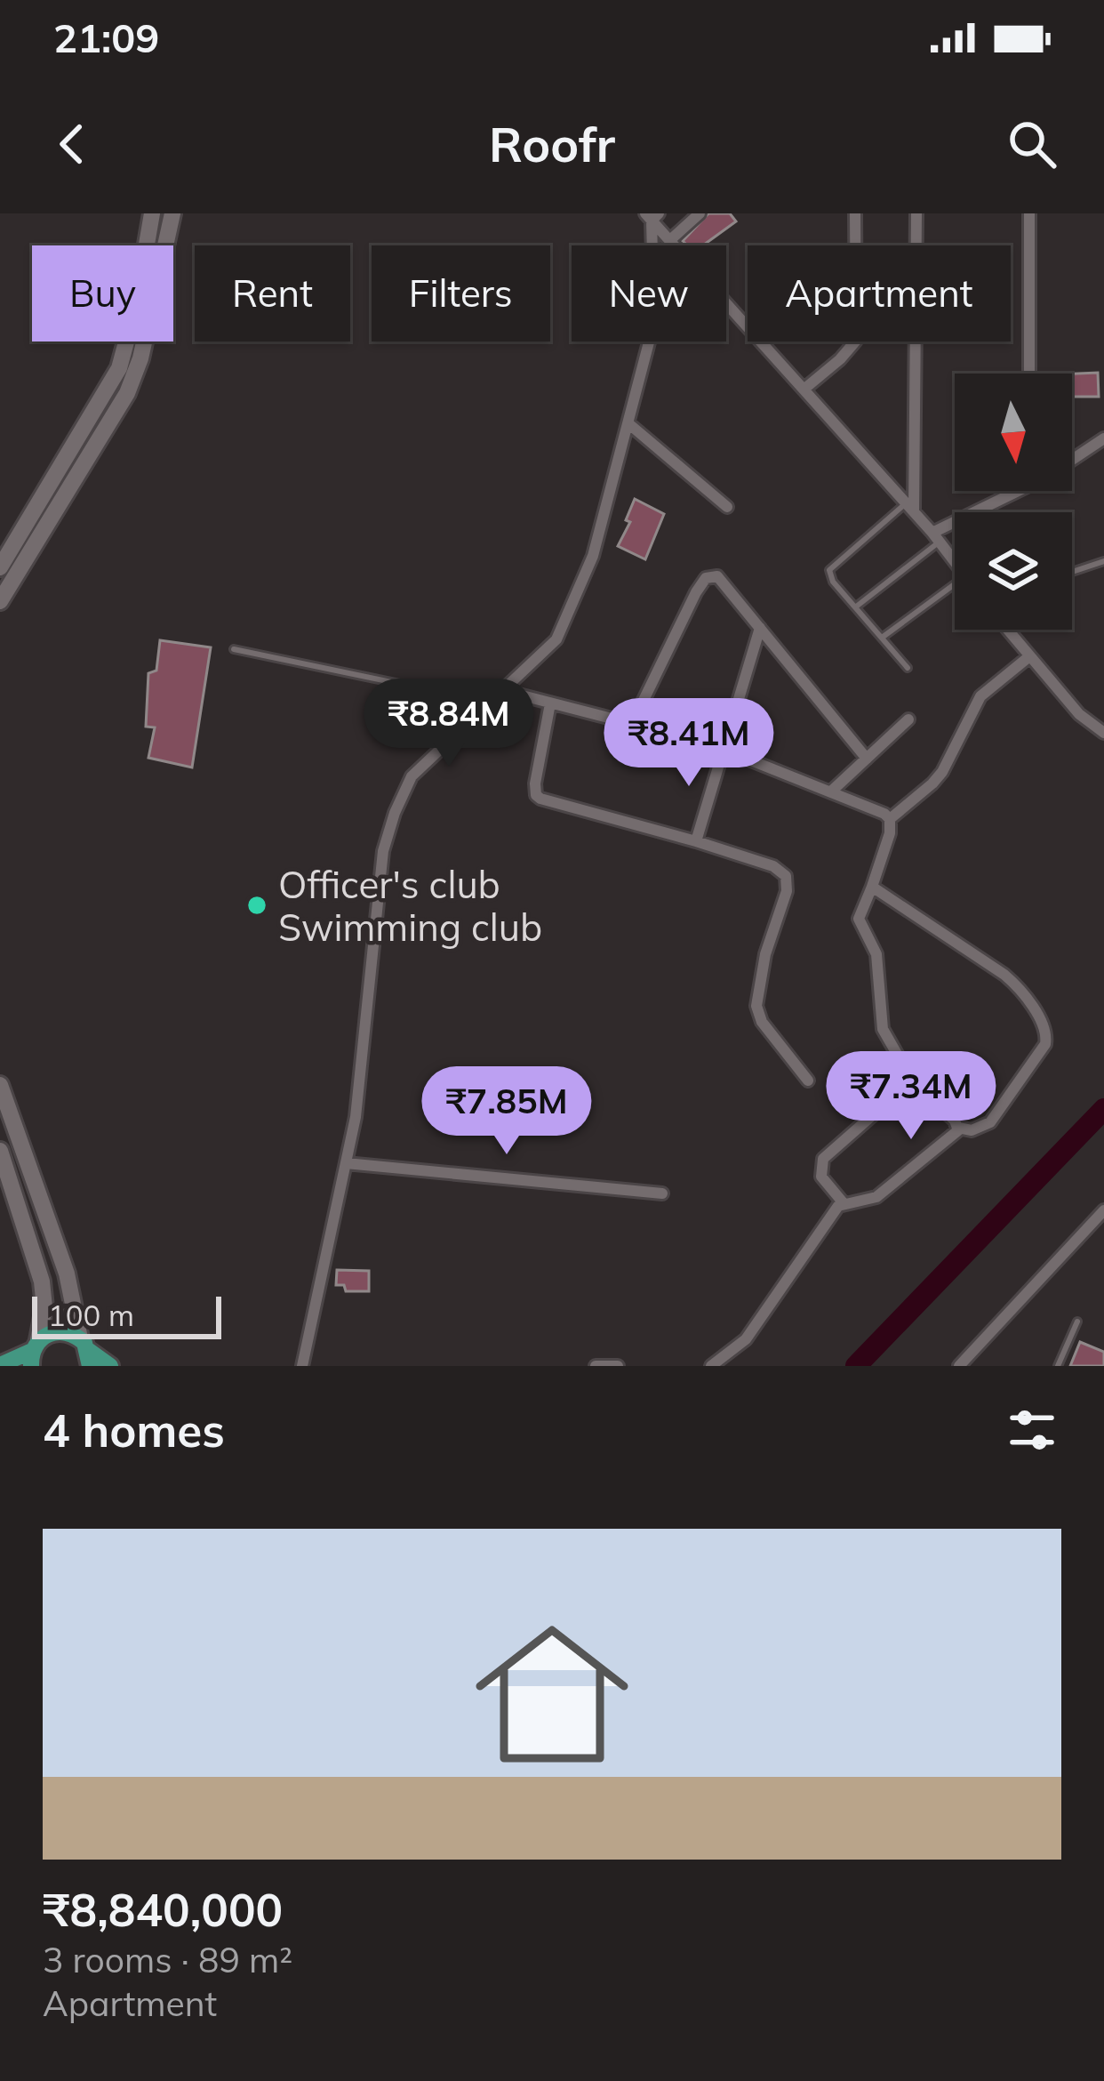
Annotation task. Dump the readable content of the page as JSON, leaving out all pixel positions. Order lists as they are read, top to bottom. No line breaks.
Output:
{"places":["Officer's club Swimming club"],"scale_bar":"100 m","north":"bottom","page":{"status":"21:09","header":"Roofr","chip":["Buy","Rent","Filters","New","Apartment"],"price":["₹8.84M","₹8.41M","₹7.34M","₹7.85M"],"scale":"100 m","heading":"4 homes","list":[{"name":"₹8,840,000","note":"3 rooms · 89 m² · Apartment"}]}}
